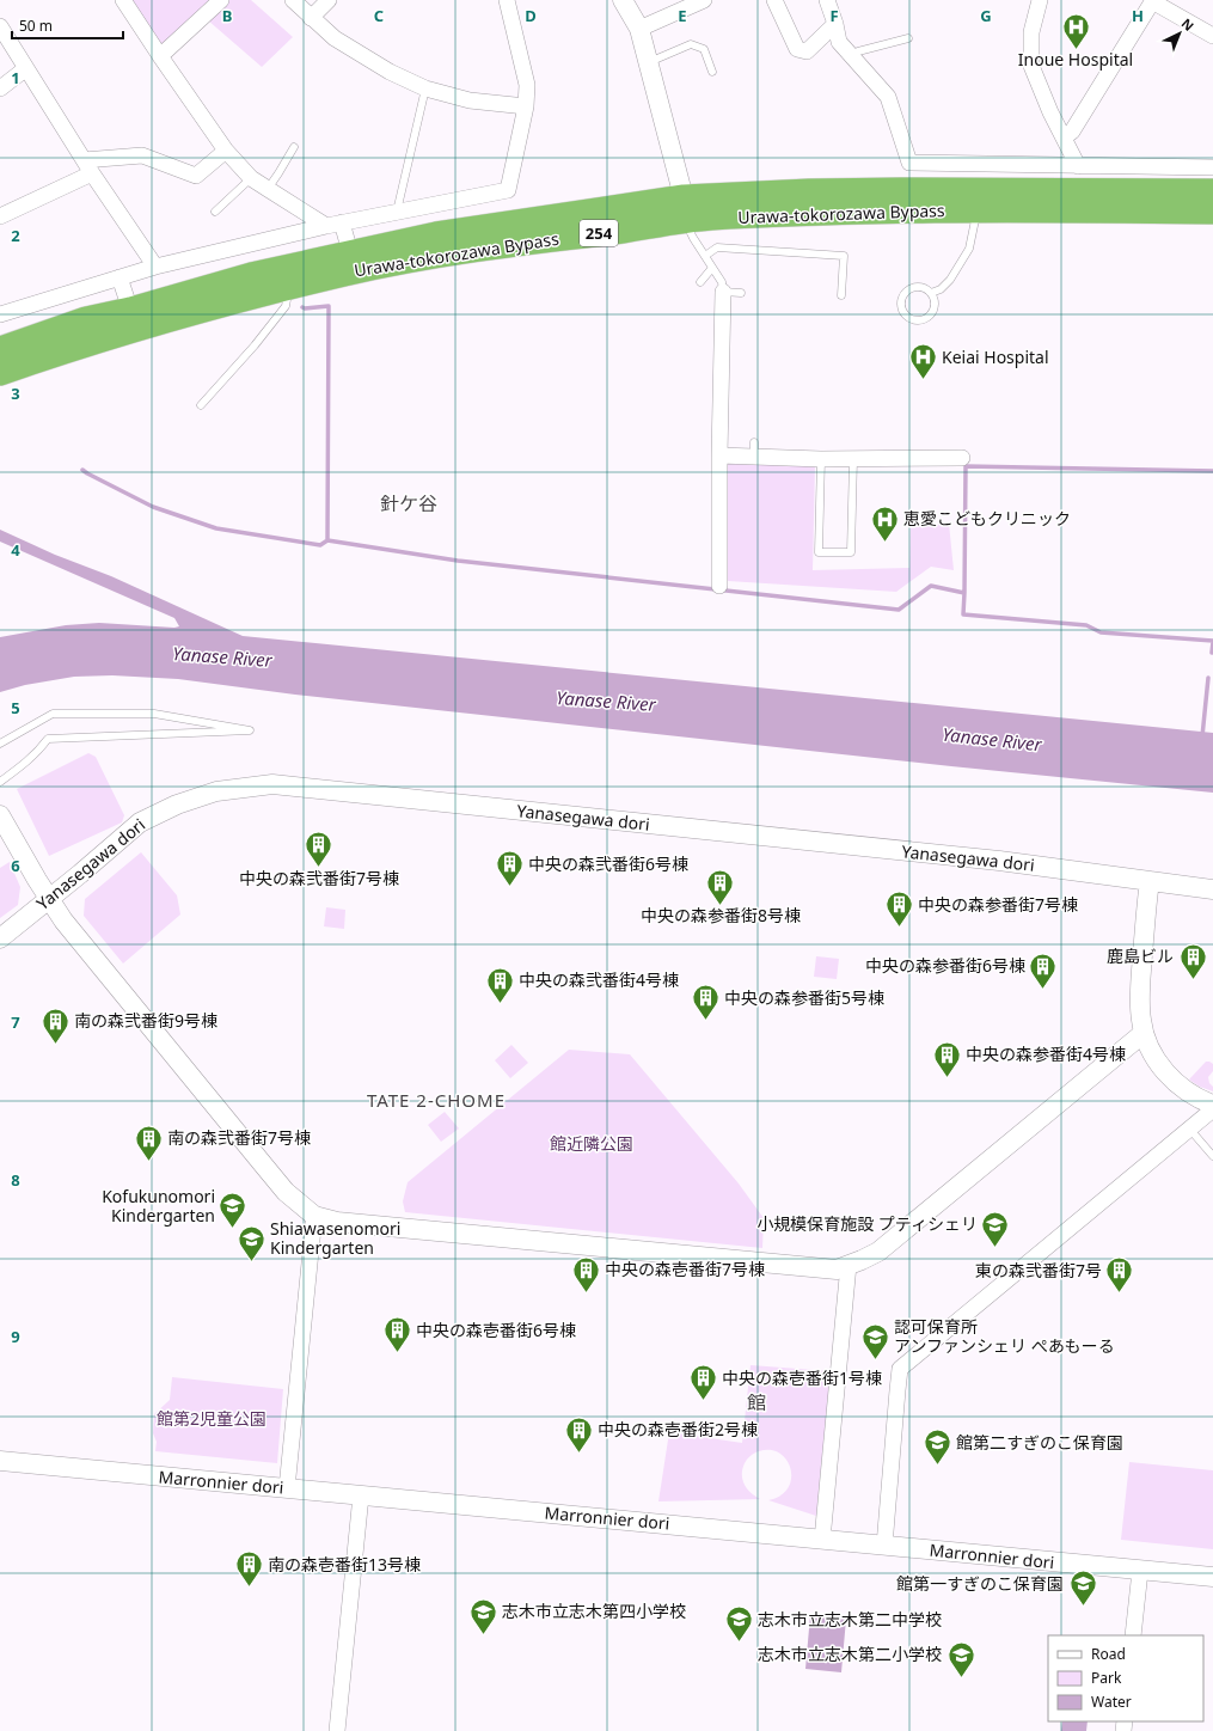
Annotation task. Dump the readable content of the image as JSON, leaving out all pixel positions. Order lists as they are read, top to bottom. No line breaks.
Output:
{"streets":{"highway":["Urawa-tokorozawa Bypass","254"],"street":["Yanasegawa dori","Marronnier dori"]},"districts":["針ケ谷","TATE 2-CHOME","館"],"water":["Yanase River"],"parks":["館近隣公園","館第2児童公園"],"places":{"hospital":["Inoue Hospital","Keiai Hospital","恵愛こどもクリニック"],"building":["中央の森弐番街7号棟","中央の森弐番街6号棟","中央の森参番街8号棟","中央の森参番街7号棟","鹿島ビル","中央の森参番街6号棟","中央の森弐番街4号棟","中央の森参番街5号棟","南の森弐番街9号棟","中央の森参番街4号棟","南の森弐番街7号棟","中央の森壱番街7号棟","東の森弐番街7号","中央の森壱番街6号棟","中央の森壱番街1号棟","中央の森壱番街2号棟","南の森壱番街13号棟"],"school or university":["Kofukunomori Kindergarten","小規模保育施設 プティシェリ","Shiawasenomori Kindergarten","認可保育所 アンファンシェリ ぺあもーる","館第二すぎのこ保育園","館第一すぎのこ保育園","志木市立志木第四小学校","志木市立志木第二中学校","志木市立志木第二小学校"]},"legend":["Road","Park","Water"],"scale_bar":"50 m","north":"top right","grid":{"columns":["B","C","D","E","F","G","H"],"rows":["1","2","3","4","5","6","7","8","9"]}}
